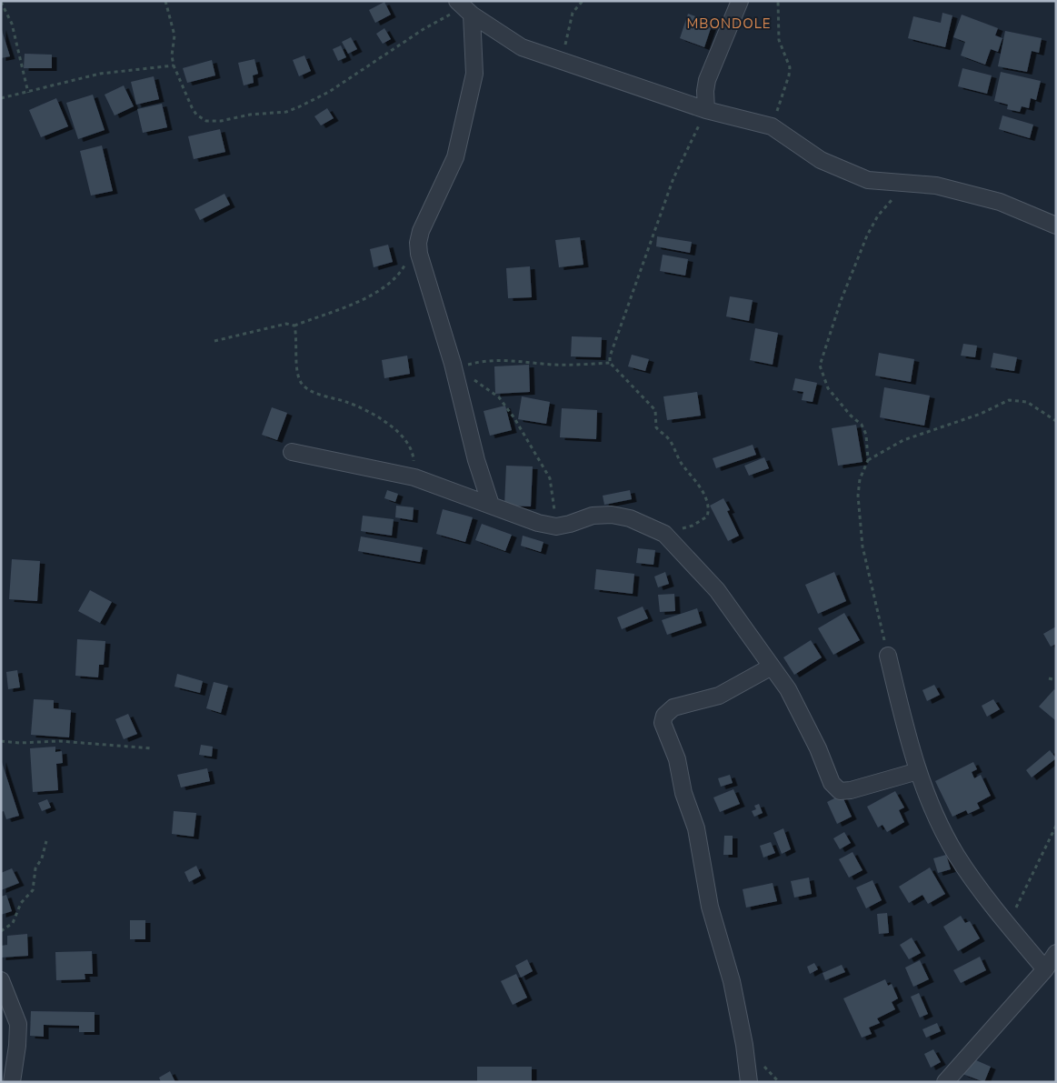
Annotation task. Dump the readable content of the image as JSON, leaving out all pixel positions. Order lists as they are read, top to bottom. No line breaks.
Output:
{"districts":["MBONDOLE"]}
